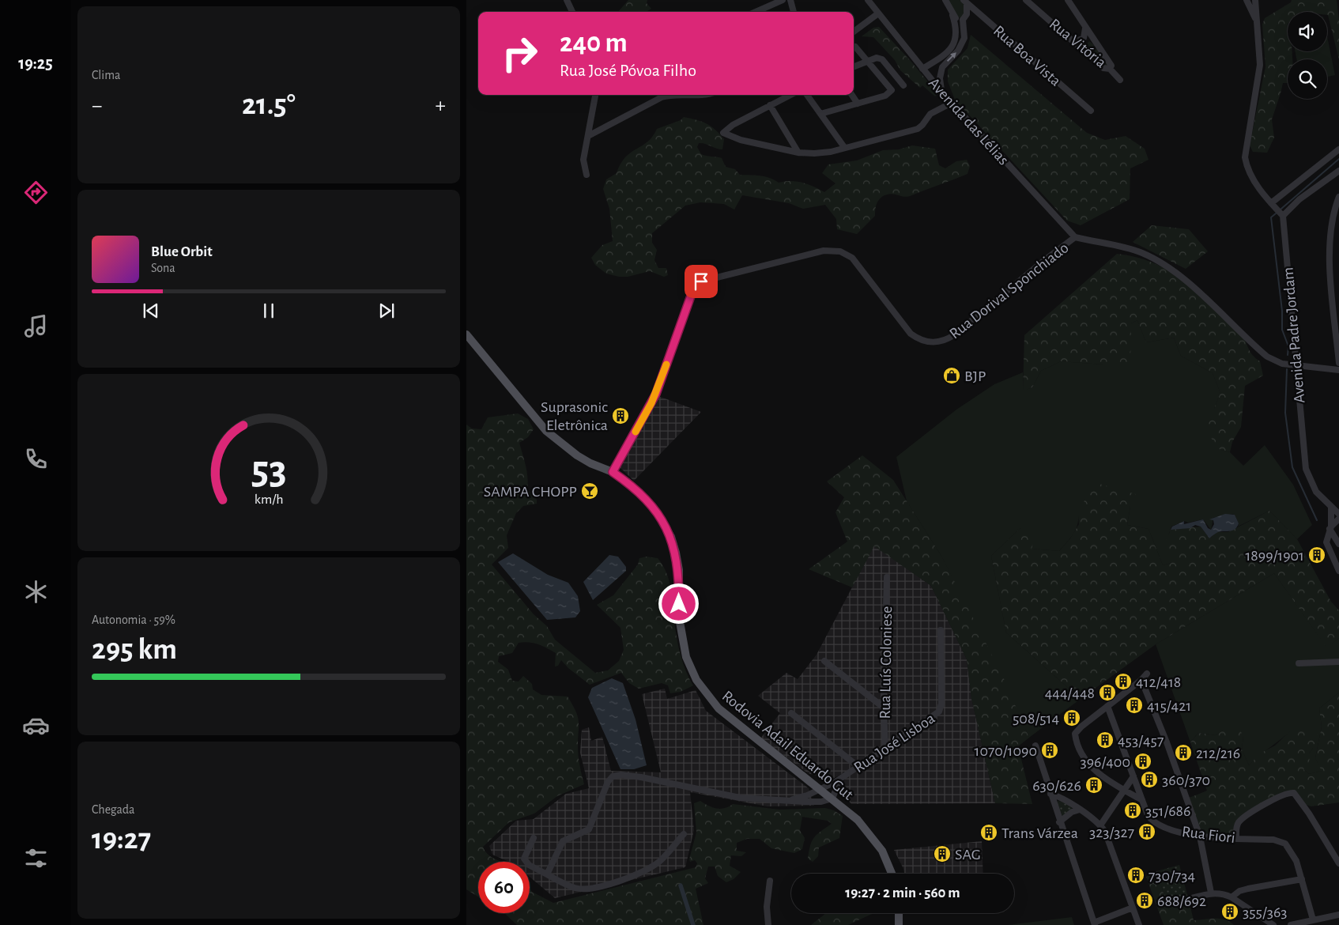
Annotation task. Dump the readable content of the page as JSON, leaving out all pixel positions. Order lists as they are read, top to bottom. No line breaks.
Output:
{"streets":{"main road":["Rodovia Adail Eduardo Gut"],"street":["Rua Vitória","Rua Boa Vista","Avenida das Lélias","Rua Dorival Sponchiado","Avenida Padre Jordam","Rua Luís Coloniese","Rua José Lisboa","Rua Fiori"]},"crossings":[["Avenida das Lélias","Rua Dorival Sponchiado"],["Rua Dorival Sponchiado","Avenida Padre Jordam"],["Rua Dorival Sponchiado","Rodovia Adail Eduardo Gut"],["Rua Luís Coloniese","Rua José Lisboa"],["Rua José Lisboa","Rodovia Adail Eduardo Gut"]],"places":{"shop":["BJP"],"building":["Suprasonic Eletrônica","1899/1901","412/418","444/448","415/421","508/514","453/457","1070/1090","212/216","396/400","360/370","630/626","351/686","323/327","Trans Várzea","SAG","730/734","688/692","355/363"],"bar":["SAMPA CHOPP"]},"page":{"tabs":"19:25","tile":["Clima",["Autonomia · 59%","295 km"],["Chegada","19:27"]],"turn":["240 m","Rua José Póvoa Filho"],"heat":["−","21.5°","+"],"song":["Blue Orbit","Sona"],"limit":"60","trip":"19:27 · 2 min · 560 m","gauge":["53","km/h"]}}
